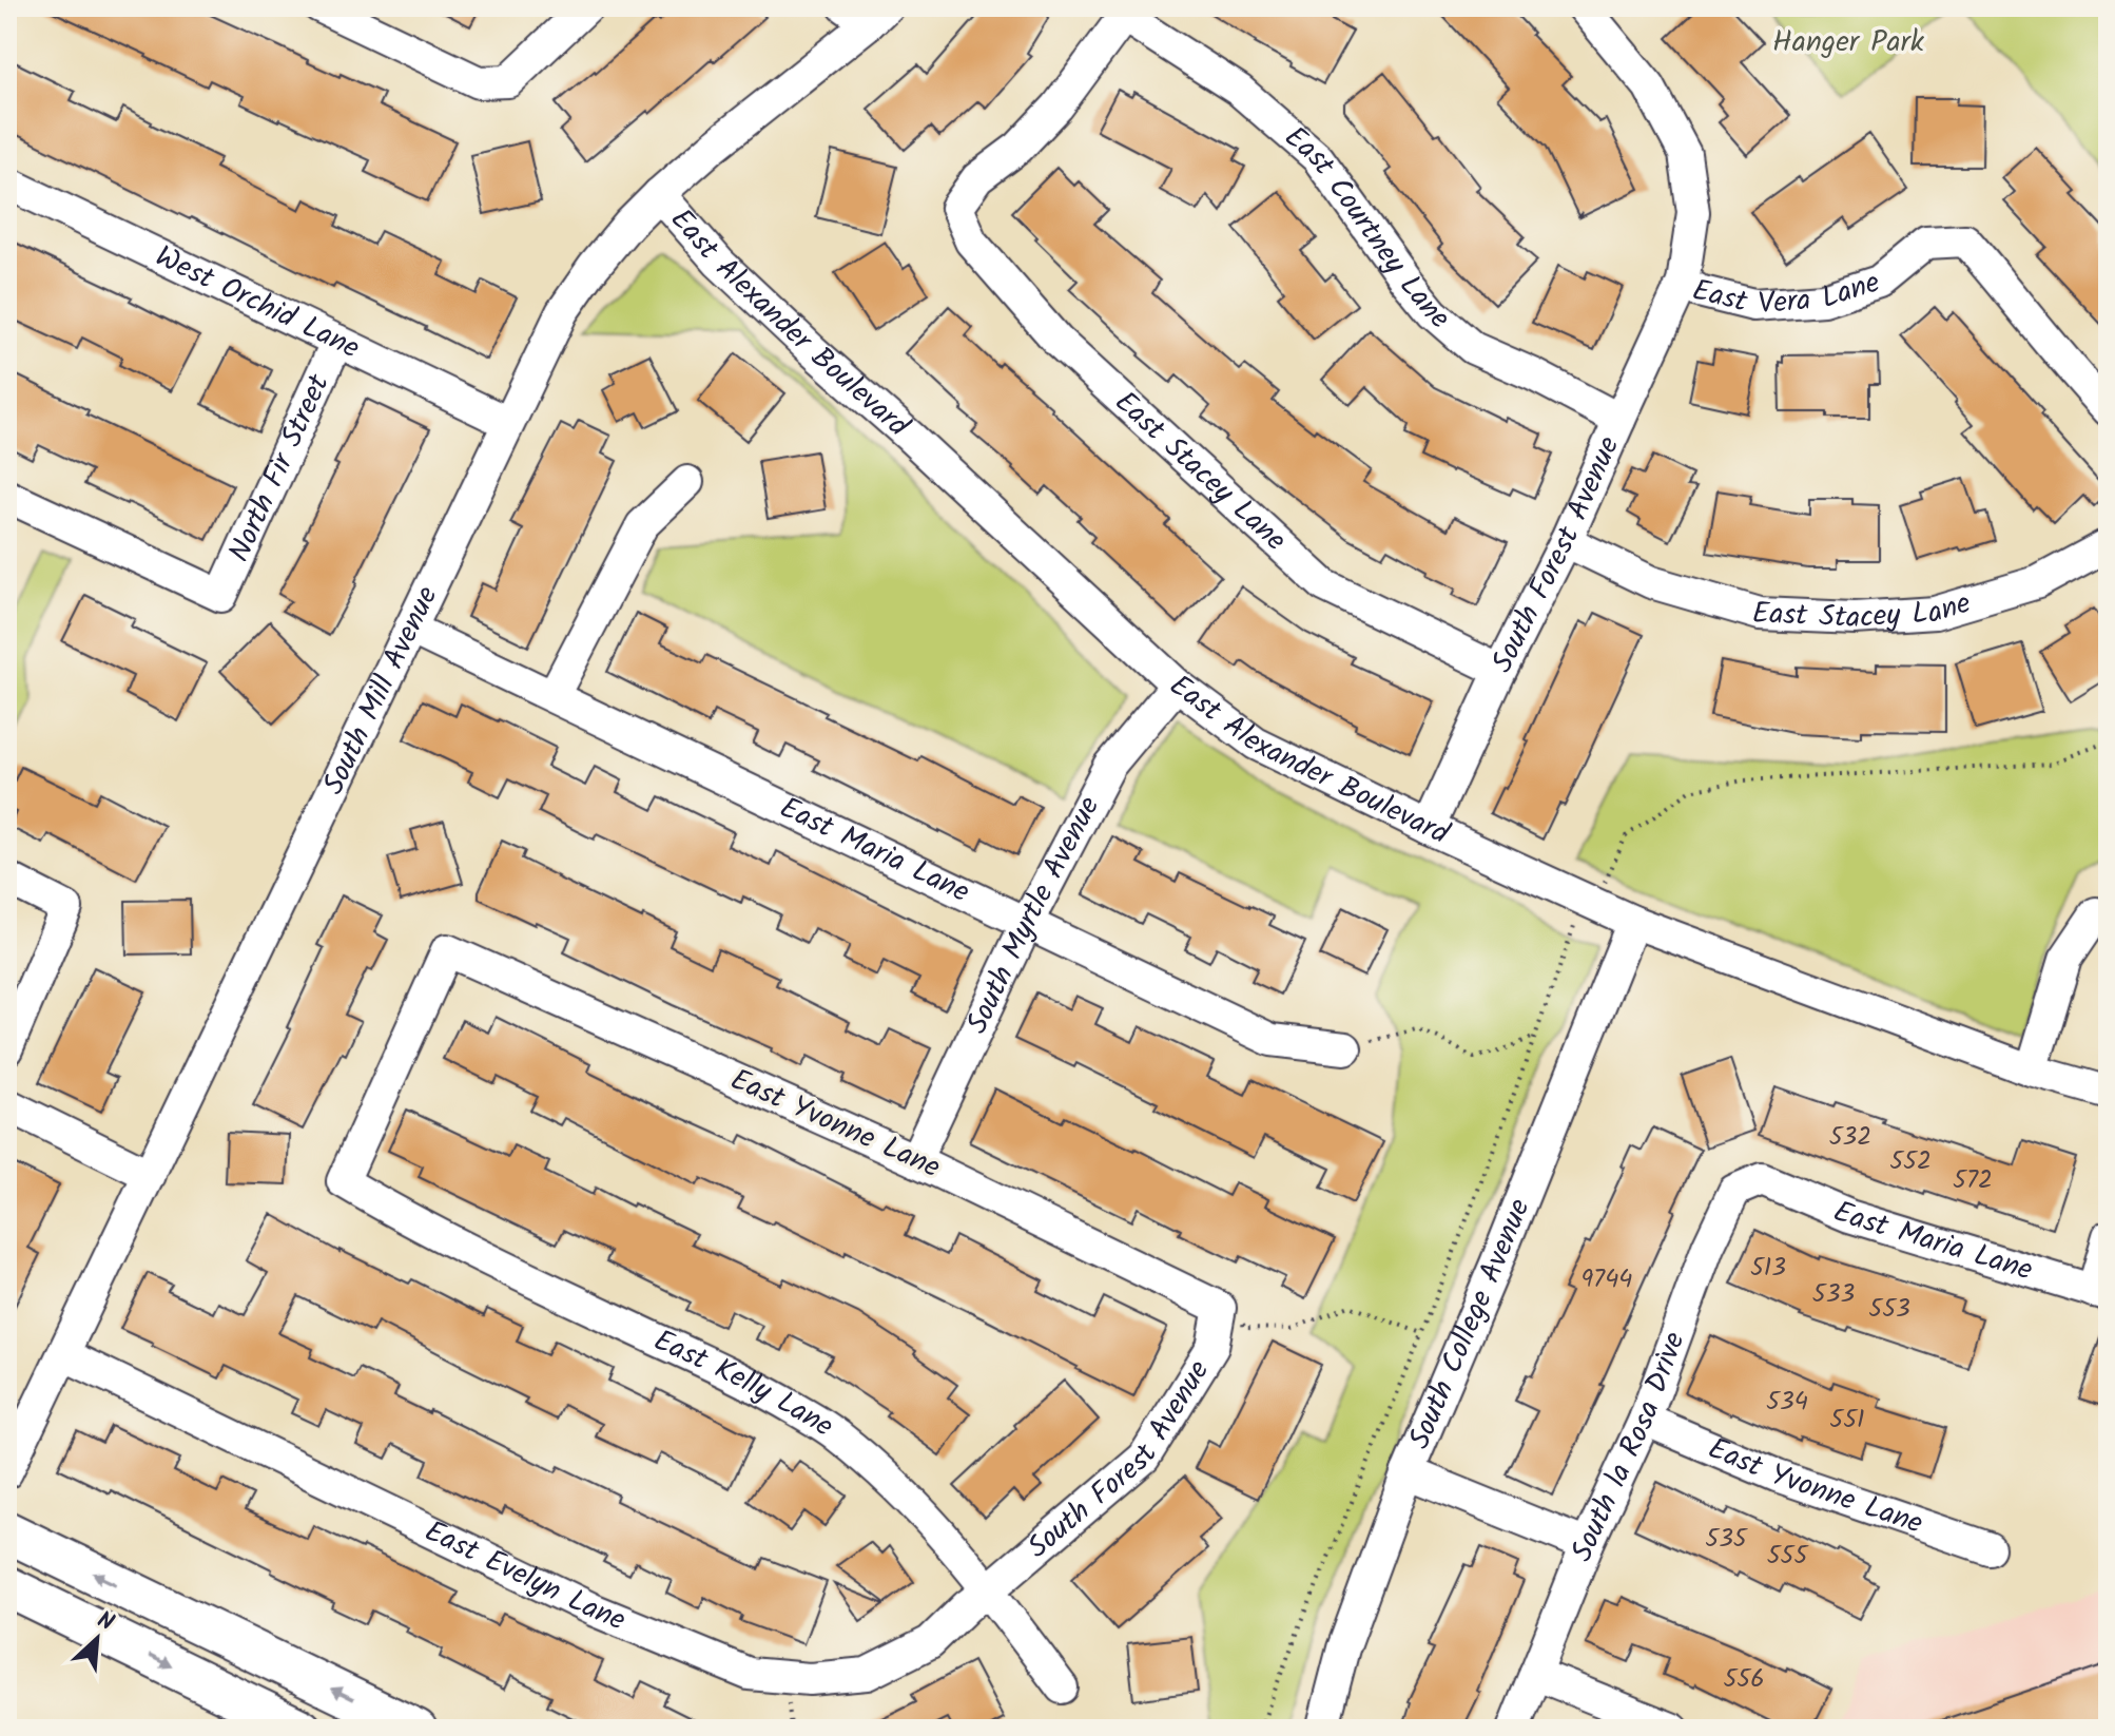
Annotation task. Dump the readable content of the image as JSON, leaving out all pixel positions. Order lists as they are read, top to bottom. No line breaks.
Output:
{"streets":{"street":["East Courtney Lane","East Vera Lane","West Orchid Lane","East Alexander Boulevard","North Fir Street","East Stacey Lane","South Forest Avenue","South Mill Avenue","East Maria Lane","South Myrtle Avenue","East Yvonne Lane","South College Avenue","East Kelly Lane","South la Rosa Drive","East Evelyn Lane"]},"crossings":[["East Courtney Lane","East Stacey Lane"],["East Courtney Lane","South Forest Avenue"],["East Vera Lane","South Forest Avenue"],["West Orchid Lane","North Fir Street"],["West Orchid Lane","South Mill Avenue"],["East Alexander Boulevard","South Forest Avenue"],["East Alexander Boulevard","South Mill Avenue"],["East Alexander Boulevard","South Myrtle Avenue"],["East Alexander Boulevard","South College Avenue"],["East Stacey Lane","South Forest Avenue"],["South Forest Avenue","East Yvonne Lane"],["South Forest Avenue","East Kelly Lane"],["South Forest Avenue","East Evelyn Lane"],["South Mill Avenue","East Maria Lane"],["South Mill Avenue","East Evelyn Lane"],["East Maria Lane","South Myrtle Avenue"],["East Maria Lane","South la Rosa Drive"],["South Myrtle Avenue","East Yvonne Lane"],["East Yvonne Lane","East Kelly Lane"],["East Yvonne Lane","South la Rosa Drive"],["East Kelly Lane","East Evelyn Lane"]],"parks":["Hanger Park"],"house_numbers":["532","552","572","513","9744","533","553","534","551","535","555","556"],"north":"top right"}
